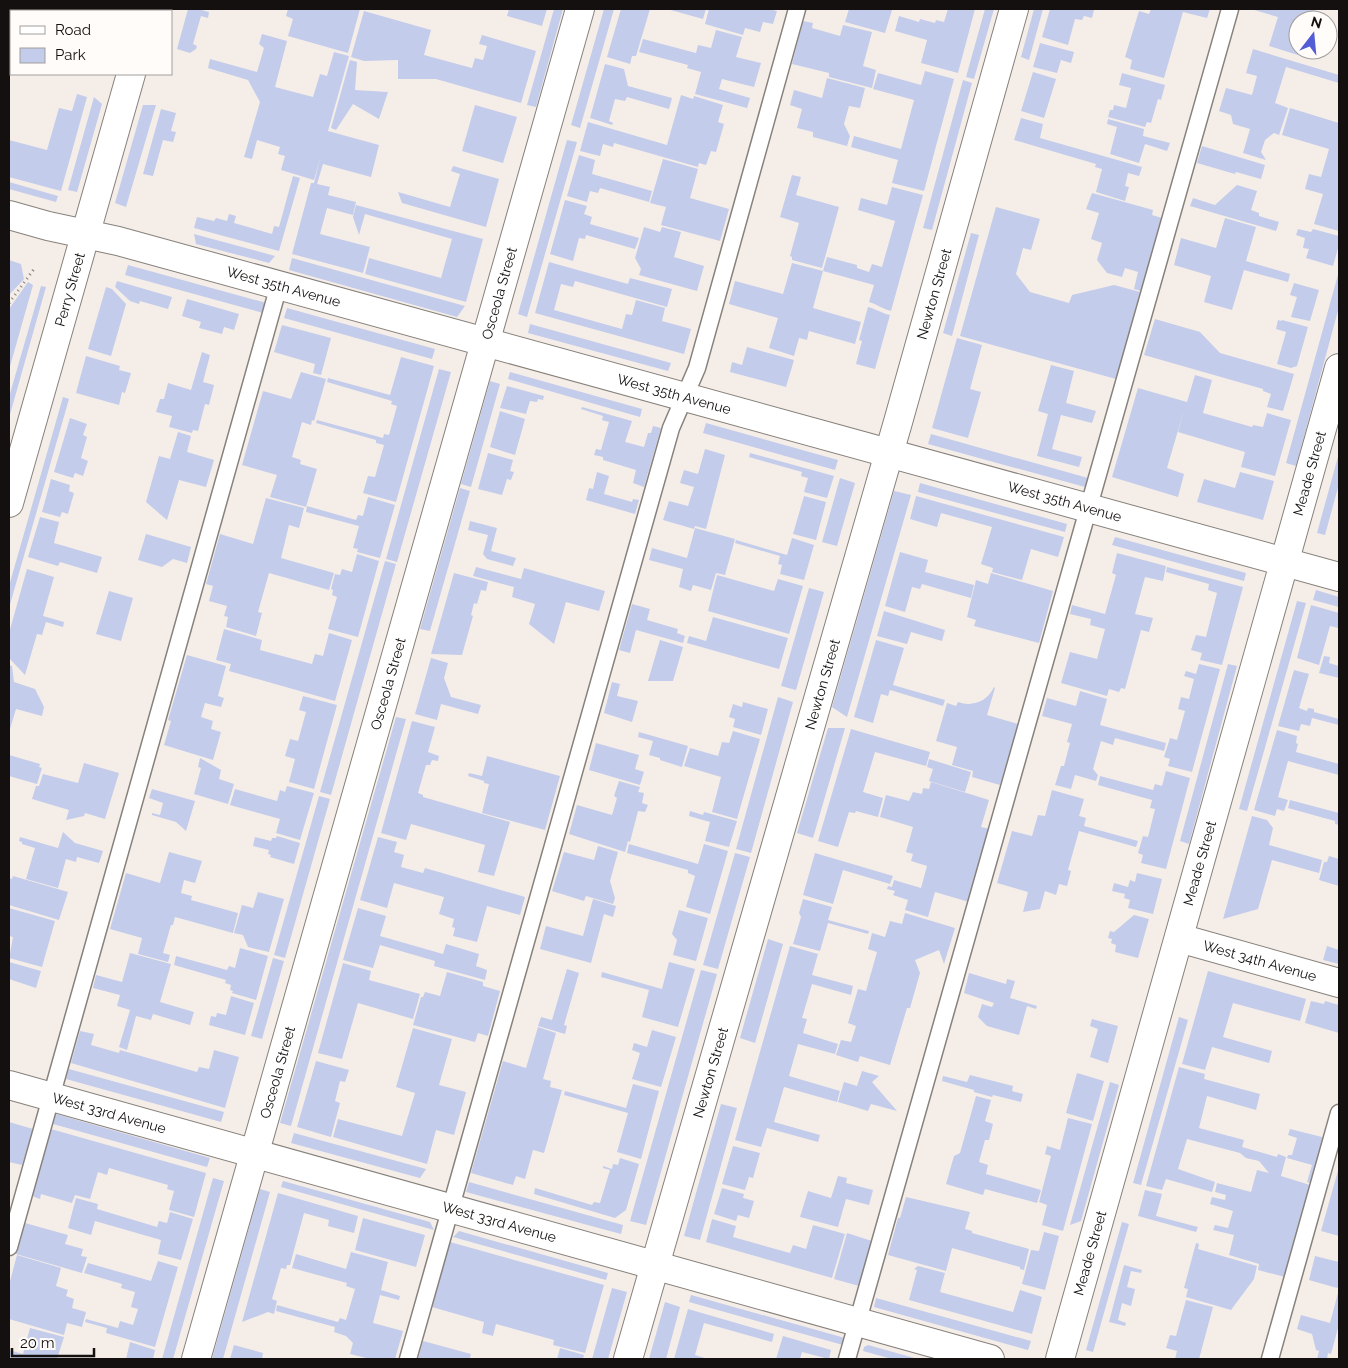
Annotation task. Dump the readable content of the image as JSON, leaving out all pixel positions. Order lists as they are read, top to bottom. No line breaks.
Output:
{"streets":{"street":["West 35th Avenue","Perry Street","Osceola Street","Newton Street","Meade Street","West 34th Avenue","West 33rd Avenue"]},"crossings":[["West 35th Avenue","Perry Street"],["West 35th Avenue","Osceola Street"],["West 35th Avenue","Newton Street"],["West 35th Avenue","Meade Street"],["Osceola Street","West 33rd Avenue"],["Newton Street","West 33rd Avenue"],["Meade Street","West 34th Avenue"]],"legend":["Road","Park"],"scale_bar":"20 m","north":"top"}
